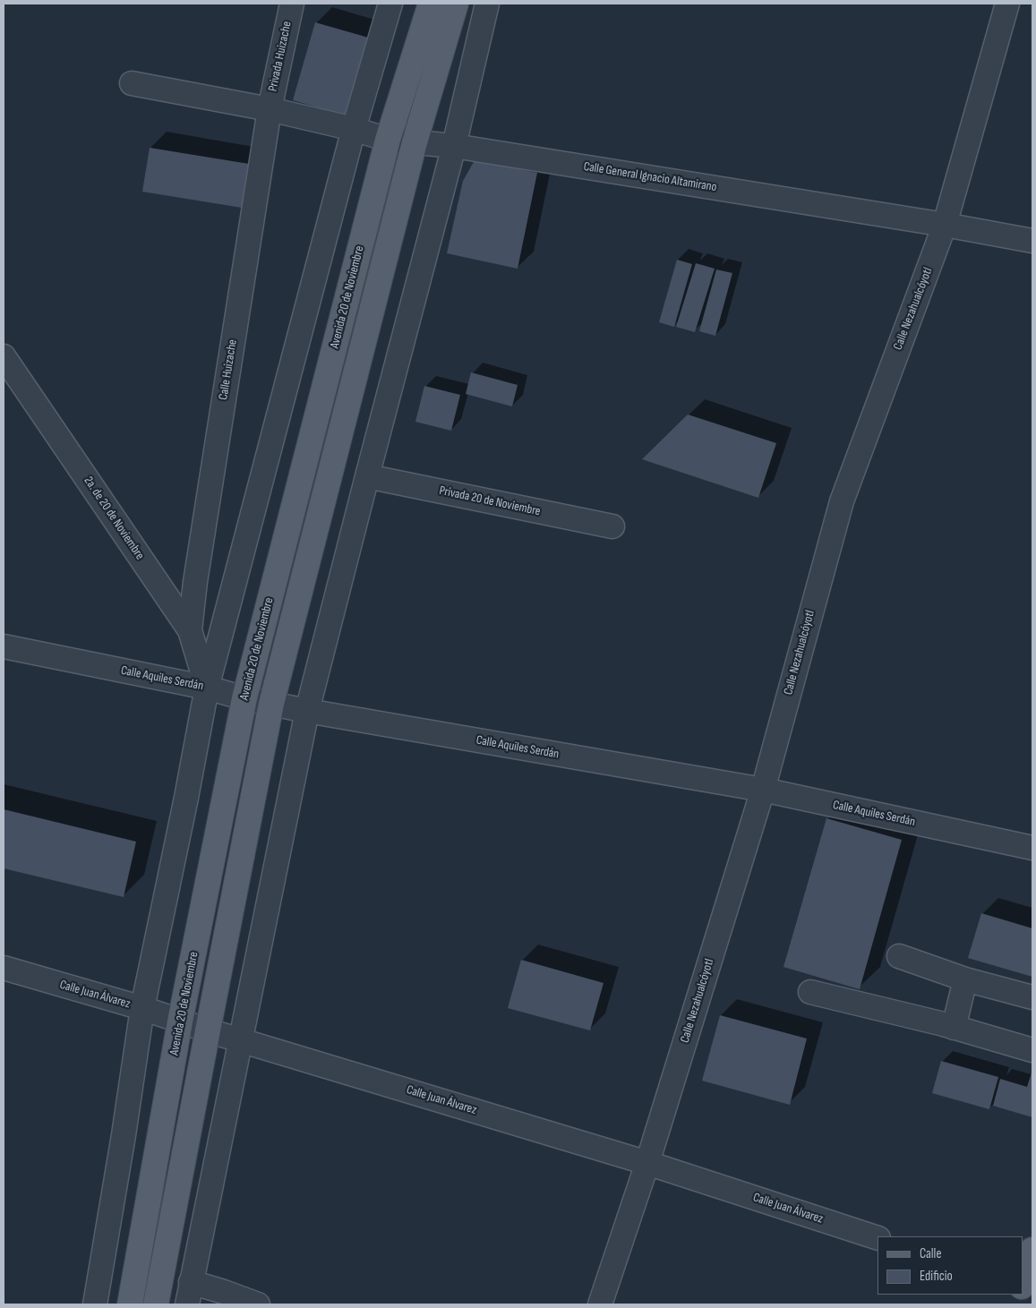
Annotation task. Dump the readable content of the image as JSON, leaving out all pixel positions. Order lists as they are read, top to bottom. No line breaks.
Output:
{"streets":{"main road":["Avenida 20 de Noviembre"],"street":["Privada Huizache","Calle General Ignacio Altamirano","Calle Nezahualcóyotl","Calle Huizache","Privada 20 de Noviembre","2a. de 20 de Noviembre","Calle Aquiles Serdán","Calle Juan Álvarez"]},"crossings":[["Privada Huizache","Calle General Ignacio Altamirano"],["Privada Huizache","Calle Huizache"],["Calle General Ignacio Altamirano","Avenida 20 de Noviembre"],["Calle General Ignacio Altamirano","Calle Nezahualcóyotl"],["Calle General Ignacio Altamirano","Calle Huizache"],["Avenida 20 de Noviembre","Calle Aquiles Serdán"],["Avenida 20 de Noviembre","Calle Juan Álvarez"],["Calle Nezahualcóyotl","Calle Aquiles Serdán"],["Calle Nezahualcóyotl","Calle Juan Álvarez"],["Calle Huizache","2a. de 20 de Noviembre"],["2a. de 20 de Noviembre","Calle Aquiles Serdán"]],"legend":["Calle","Edificio"]}
